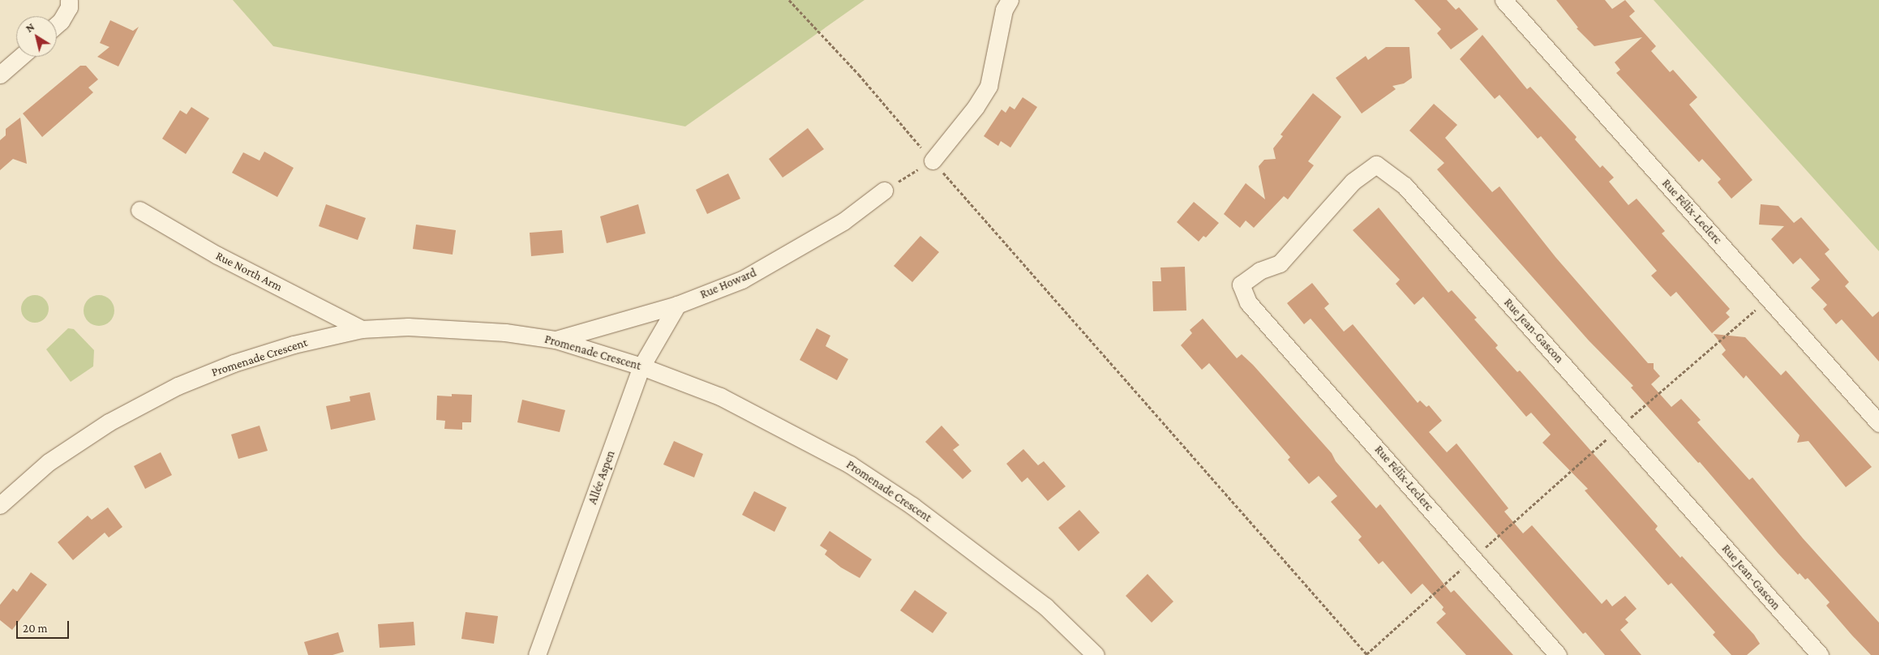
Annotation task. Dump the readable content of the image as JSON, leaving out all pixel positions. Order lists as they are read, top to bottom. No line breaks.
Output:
{"streets":{"street":["Rue Félix-Leclerc","Rue North Arm","Rue Howard","Rue Jean-Gascon","Promenade Crescent","Allée Aspen"]},"crossings":[["Rue Félix-Leclerc","Rue Jean-Gascon"],["Rue North Arm","Promenade Crescent"],["Rue Howard","Promenade Crescent"],["Rue Howard","Allée Aspen"],["Promenade Crescent","Allée Aspen"]],"scale_bar":"20 m","north":"top left"}
